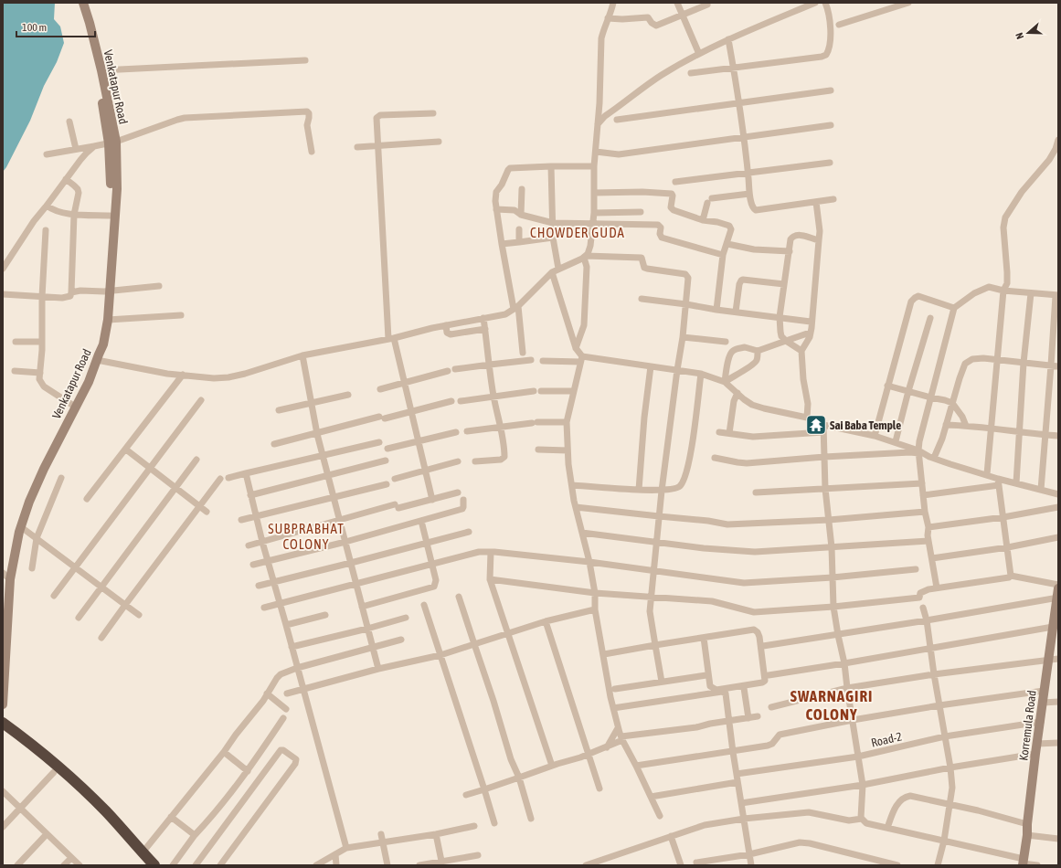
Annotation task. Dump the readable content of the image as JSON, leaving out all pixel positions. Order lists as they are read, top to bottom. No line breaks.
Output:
{"streets":{"street":["Venkatapur Road","Korremula Road","Road-2"]},"crossings":[["Korremula Road","Road-2"]],"districts":["CHOWDER GUDA","SUBPRABHAT COLONY","SWARNAGIRI COLONY"],"places":{"temple":["Sai Baba Temple"]},"scale_bar":"100 m","north":"left"}
